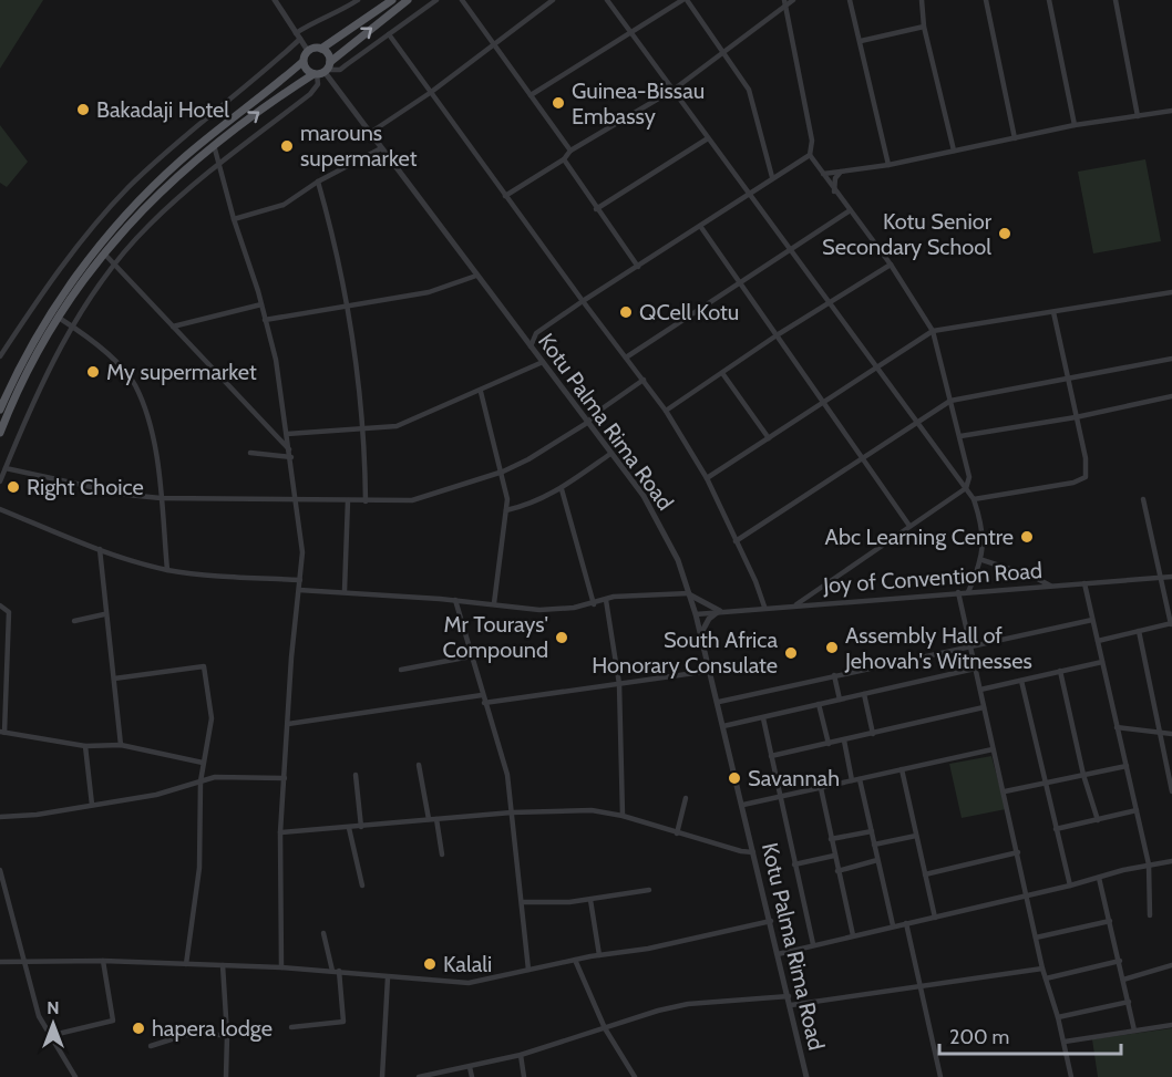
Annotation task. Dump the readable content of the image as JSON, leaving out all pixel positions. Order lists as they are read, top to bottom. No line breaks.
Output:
{"streets":{"street":["Kotu Palma Rima Road","Joy of Convention Road"]},"crossings":[["Kotu Palma Rima Road","Joy of Convention Road"]],"places":["Guinea-Bissau Embassy","Bakadaji Hotel","marouns supermarket","Kotu Senior Secondary School","QCell Kotu","My supermarket","Right Choice","Abc Learning Centre","Mr Tourays' Compound","Assembly Hall of Jehovah's Witnesses","South Africa Honorary Consulate","Savannah","Kalali","hapera lodge"],"scale_bar":"200 m","north":"top"}
